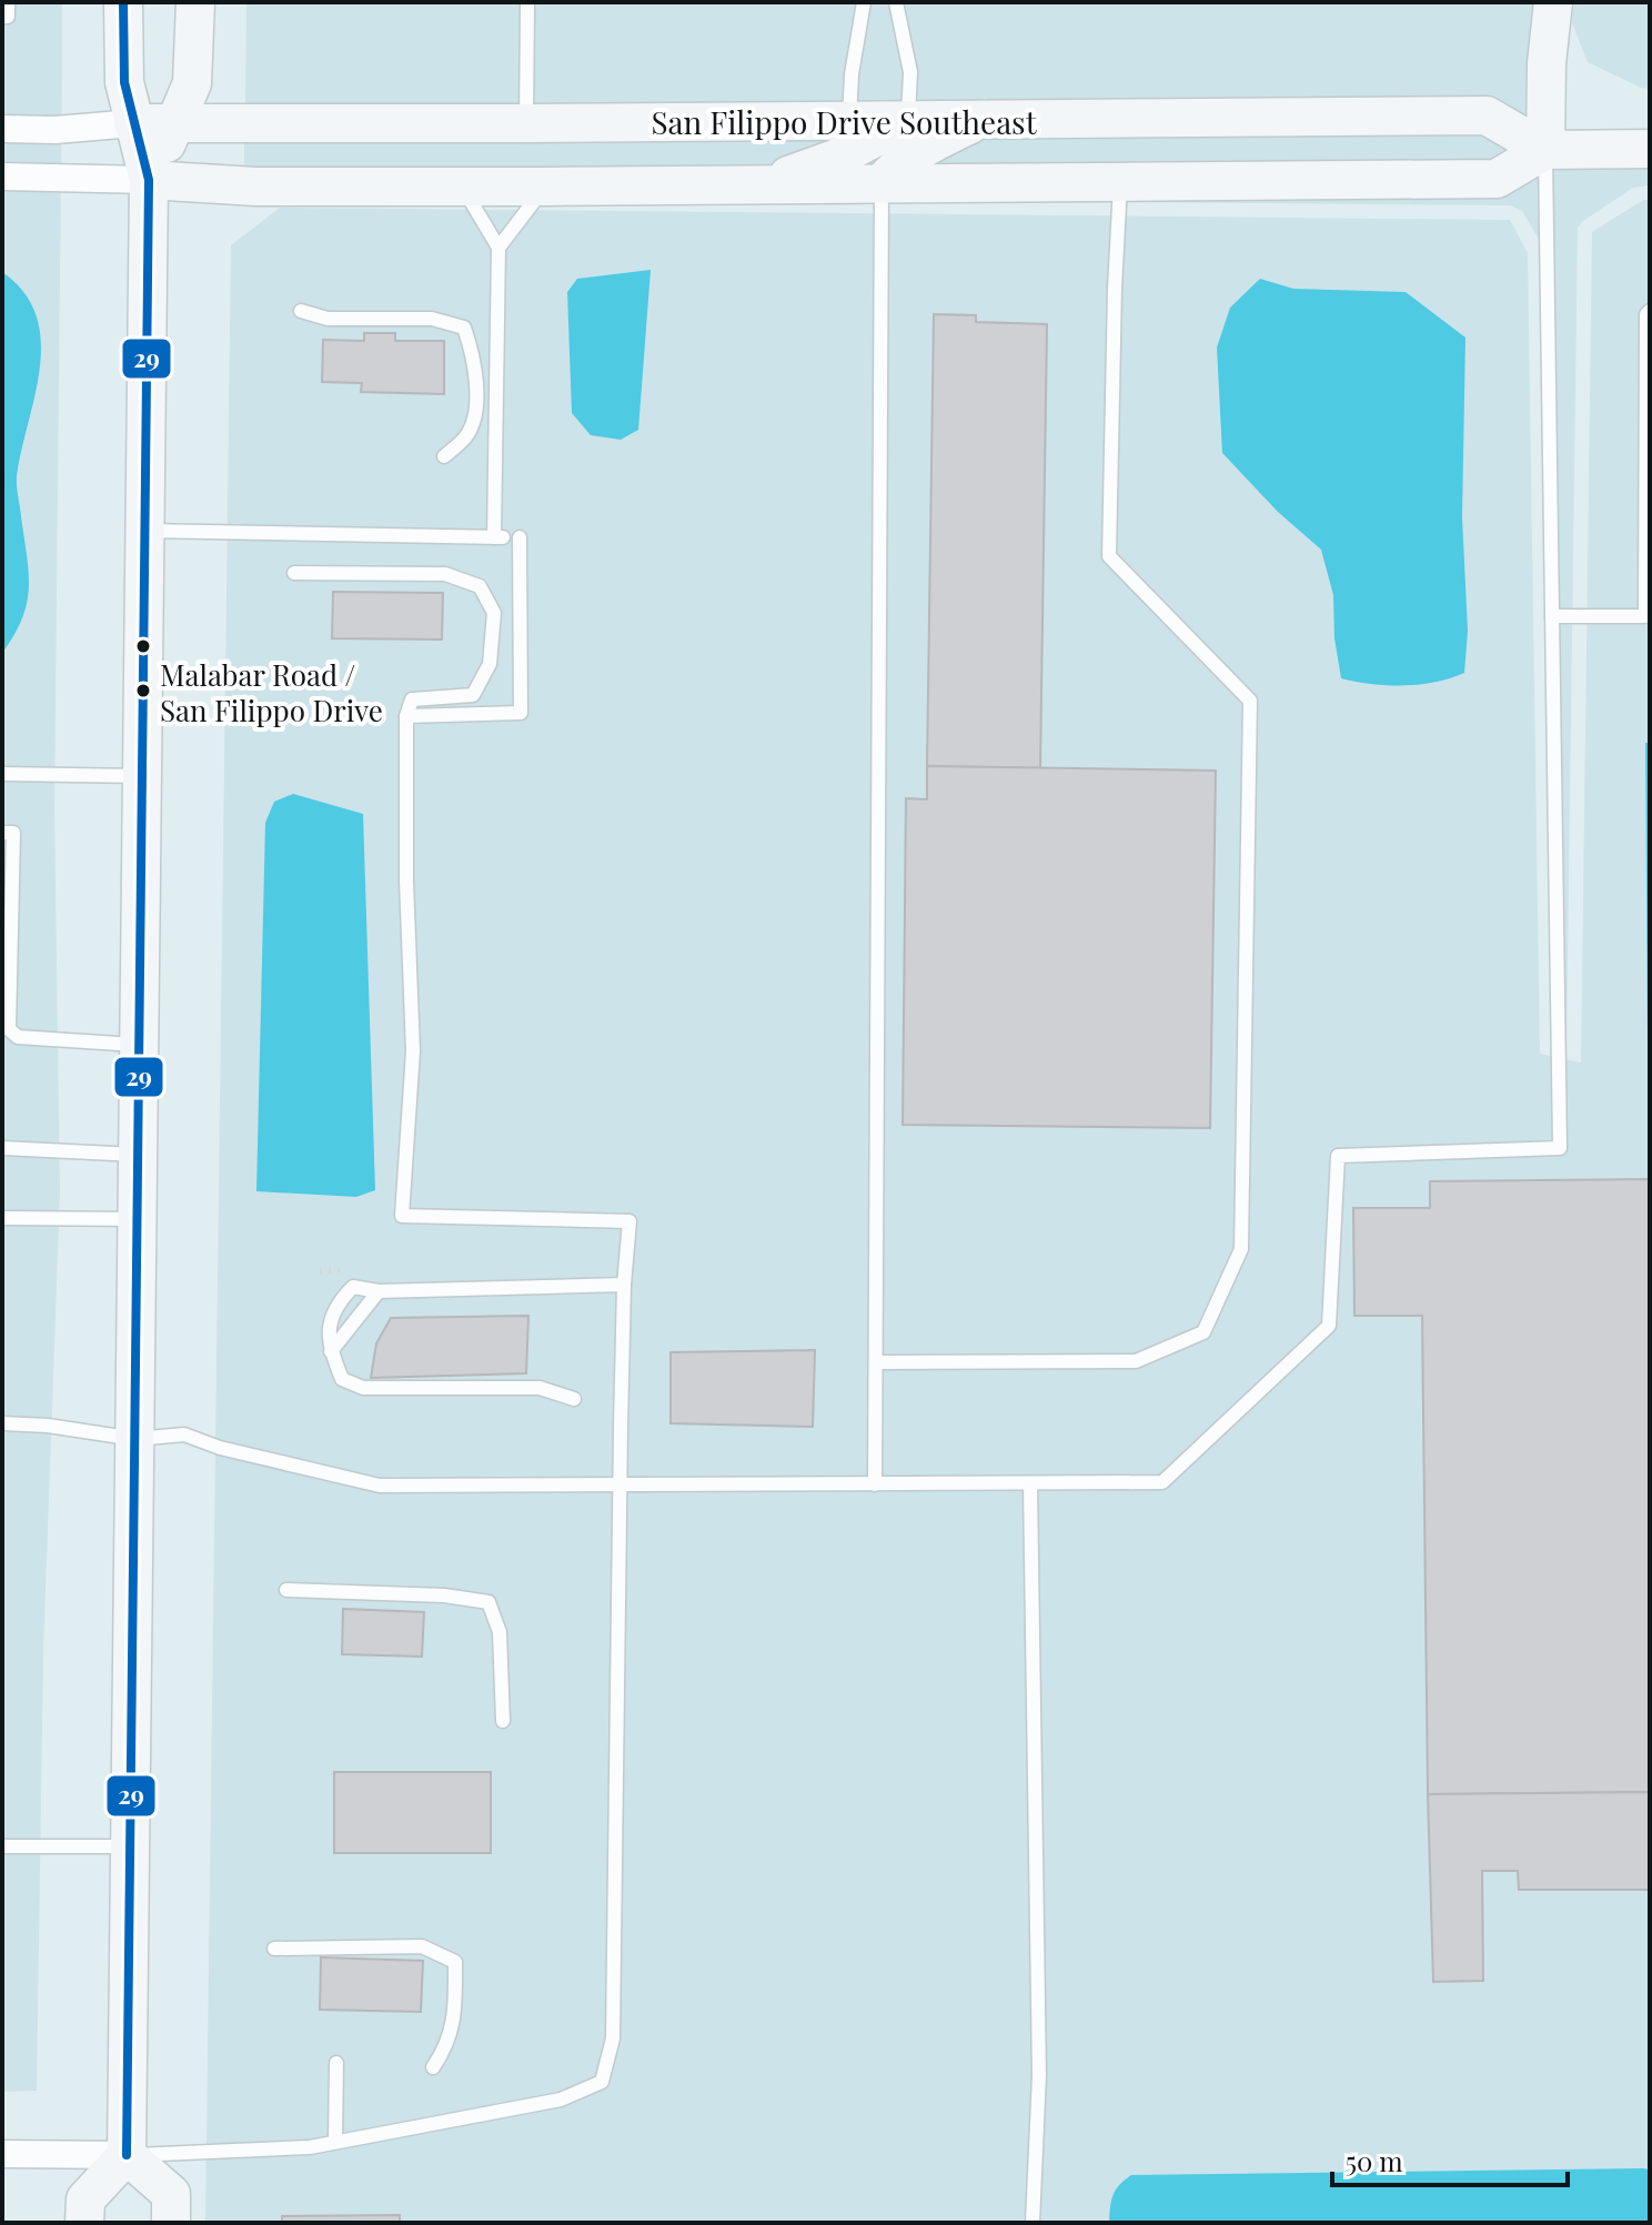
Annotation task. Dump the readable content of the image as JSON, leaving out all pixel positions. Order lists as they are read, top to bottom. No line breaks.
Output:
{"streets":{"street":["San Filippo Drive Southeast"]},"places":["Malabar Road / San Filippo Drive"],"lines":["transit line 29"],"scale_bar":"50 m"}
